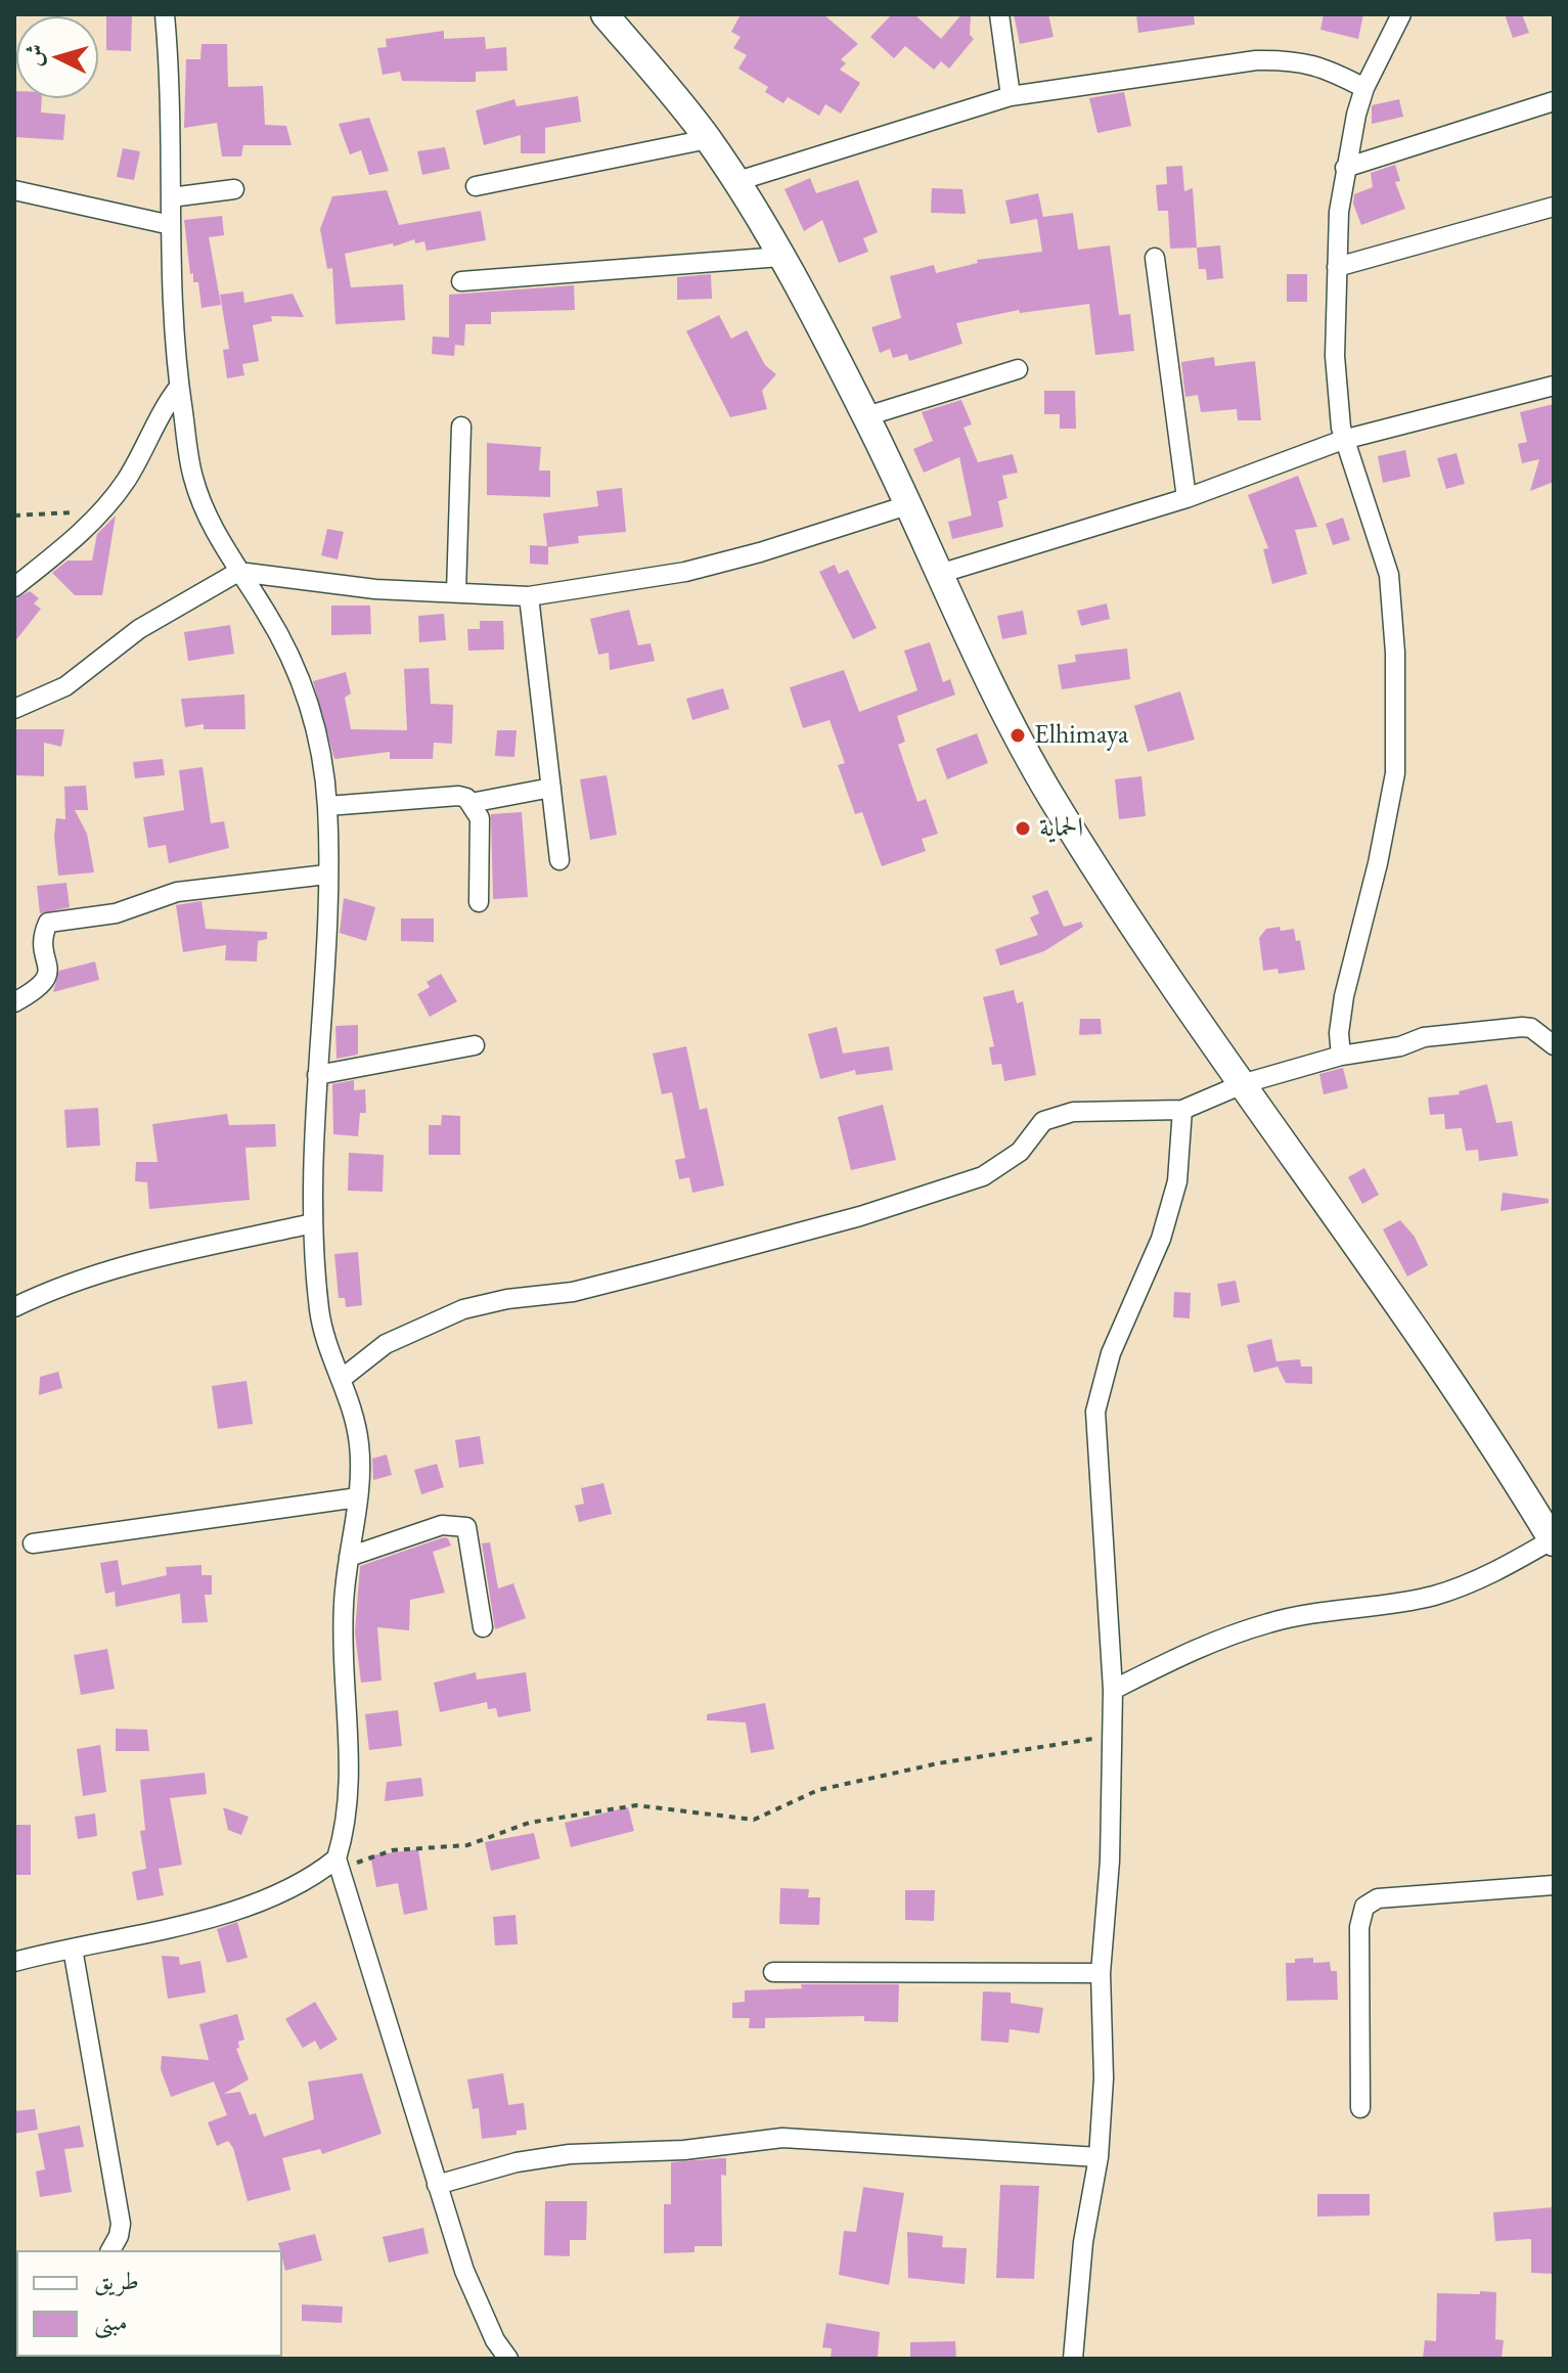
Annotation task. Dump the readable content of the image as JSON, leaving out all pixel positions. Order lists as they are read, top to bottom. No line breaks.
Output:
{"places":["Elhimaya","الحماية"],"legend":["طريق","مبنى"],"north":"left"}
